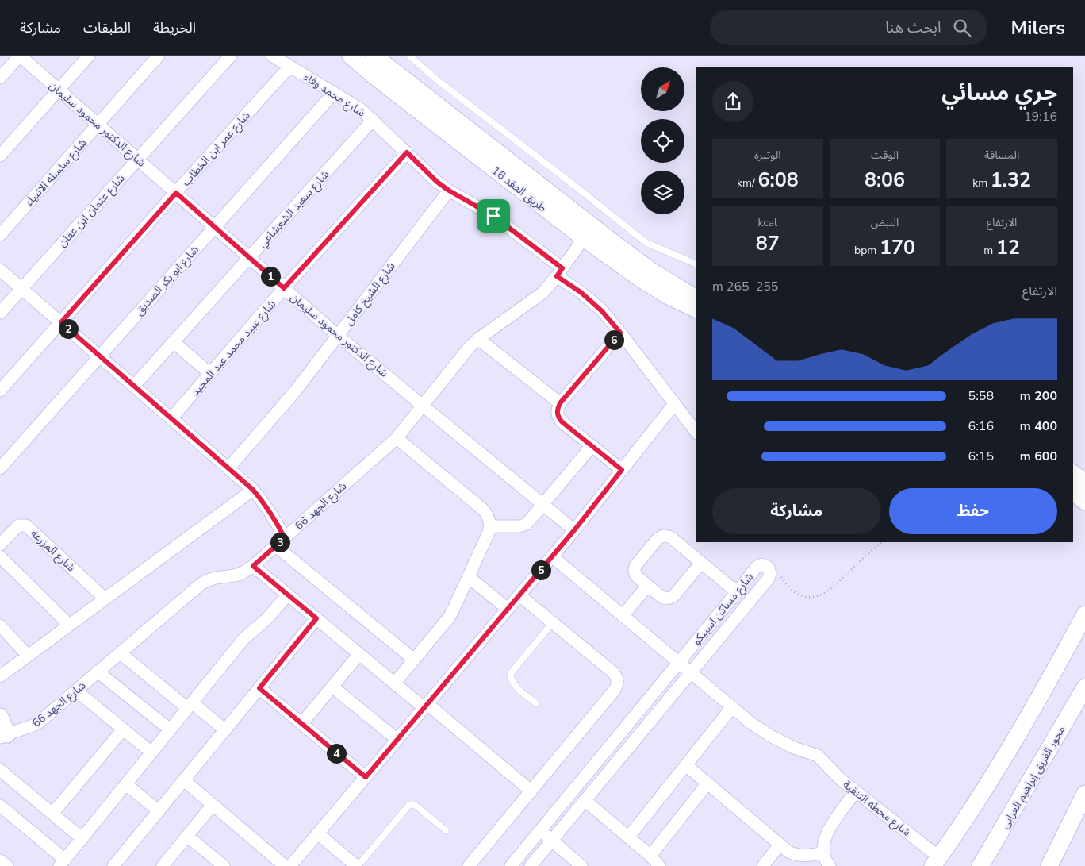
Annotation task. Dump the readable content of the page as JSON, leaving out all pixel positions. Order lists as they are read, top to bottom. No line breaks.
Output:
{"streets":{"street":["شارع محمد وفاء","شارع الدكتور محمود سليمان","شارع عمر ابن الخطاب","شارع سلسله الانبياء","طريق العقد 16","شارع سعيد الشعشاعي","شارع عثمان ابن عفان","شارع ابو بكر الصديق","شارع الشيخ كامل","شارع عبيد محمد عبد المجيد","شارع الجهد 66","شارع المزرعه","شارع مساكن اسبيكو","محور الفريق إبراهيم العرابى","شارع محطه التنقية"]},"crossings":[["شارع محمد وفاء","شارع عمر ابن الخطاب"],["شارع محمد وفاء","شارع سعيد الشعشاعي"],["شارع محمد وفاء","شارع ابو بكر الصديق"],["شارع محمد وفاء","شارع الشيخ كامل"],["شارع محمد وفاء","شارع عبيد محمد عبد المجيد"],["شارع محمد وفاء","شارع الجهد 66"],["شارع الدكتور محمود سليمان","شارع عمر ابن الخطاب"],["شارع الدكتور محمود سليمان","شارع سلسله الانبياء"],["شارع الدكتور محمود سليمان","شارع سعيد الشعشاعي"],["شارع الدكتور محمود سليمان","شارع عثمان ابن عفان"],["شارع الدكتور محمود سليمان","شارع ابو بكر الصديق"],["شارع الدكتور محمود سليمان","شارع الشيخ كامل"],["شارع الدكتور محمود سليمان","شارع عبيد محمد عبد المجيد"],["شارع الدكتور محمود سليمان","شارع الجهد 66"],["طريق العقد 16","شارع الجهد 66"]],"north":"top right","page":{"header":"Milers","search":"ابحث هنا","nav":["الخريطة","الطبقات","مشاركة"],"heading":["جري مسائي","19:16"],"stats":[["المسافة","1.32 km"],["الوقت","8:06"],["الوتيرة","6:08 /km"],["الارتفاع","12 m"],["النبض","170 bpm"],["kcal","87"]],"pins":["1","2","6","3","5","4"],"chart":["الارتفاع","255–265 m"],"list":[{"name":"200 m","note":"5:58"},{"name":"400 m","note":"6:16"},{"name":"600 m","note":"6:15"}],"buttons":["حفظ","مشاركة"]}}
